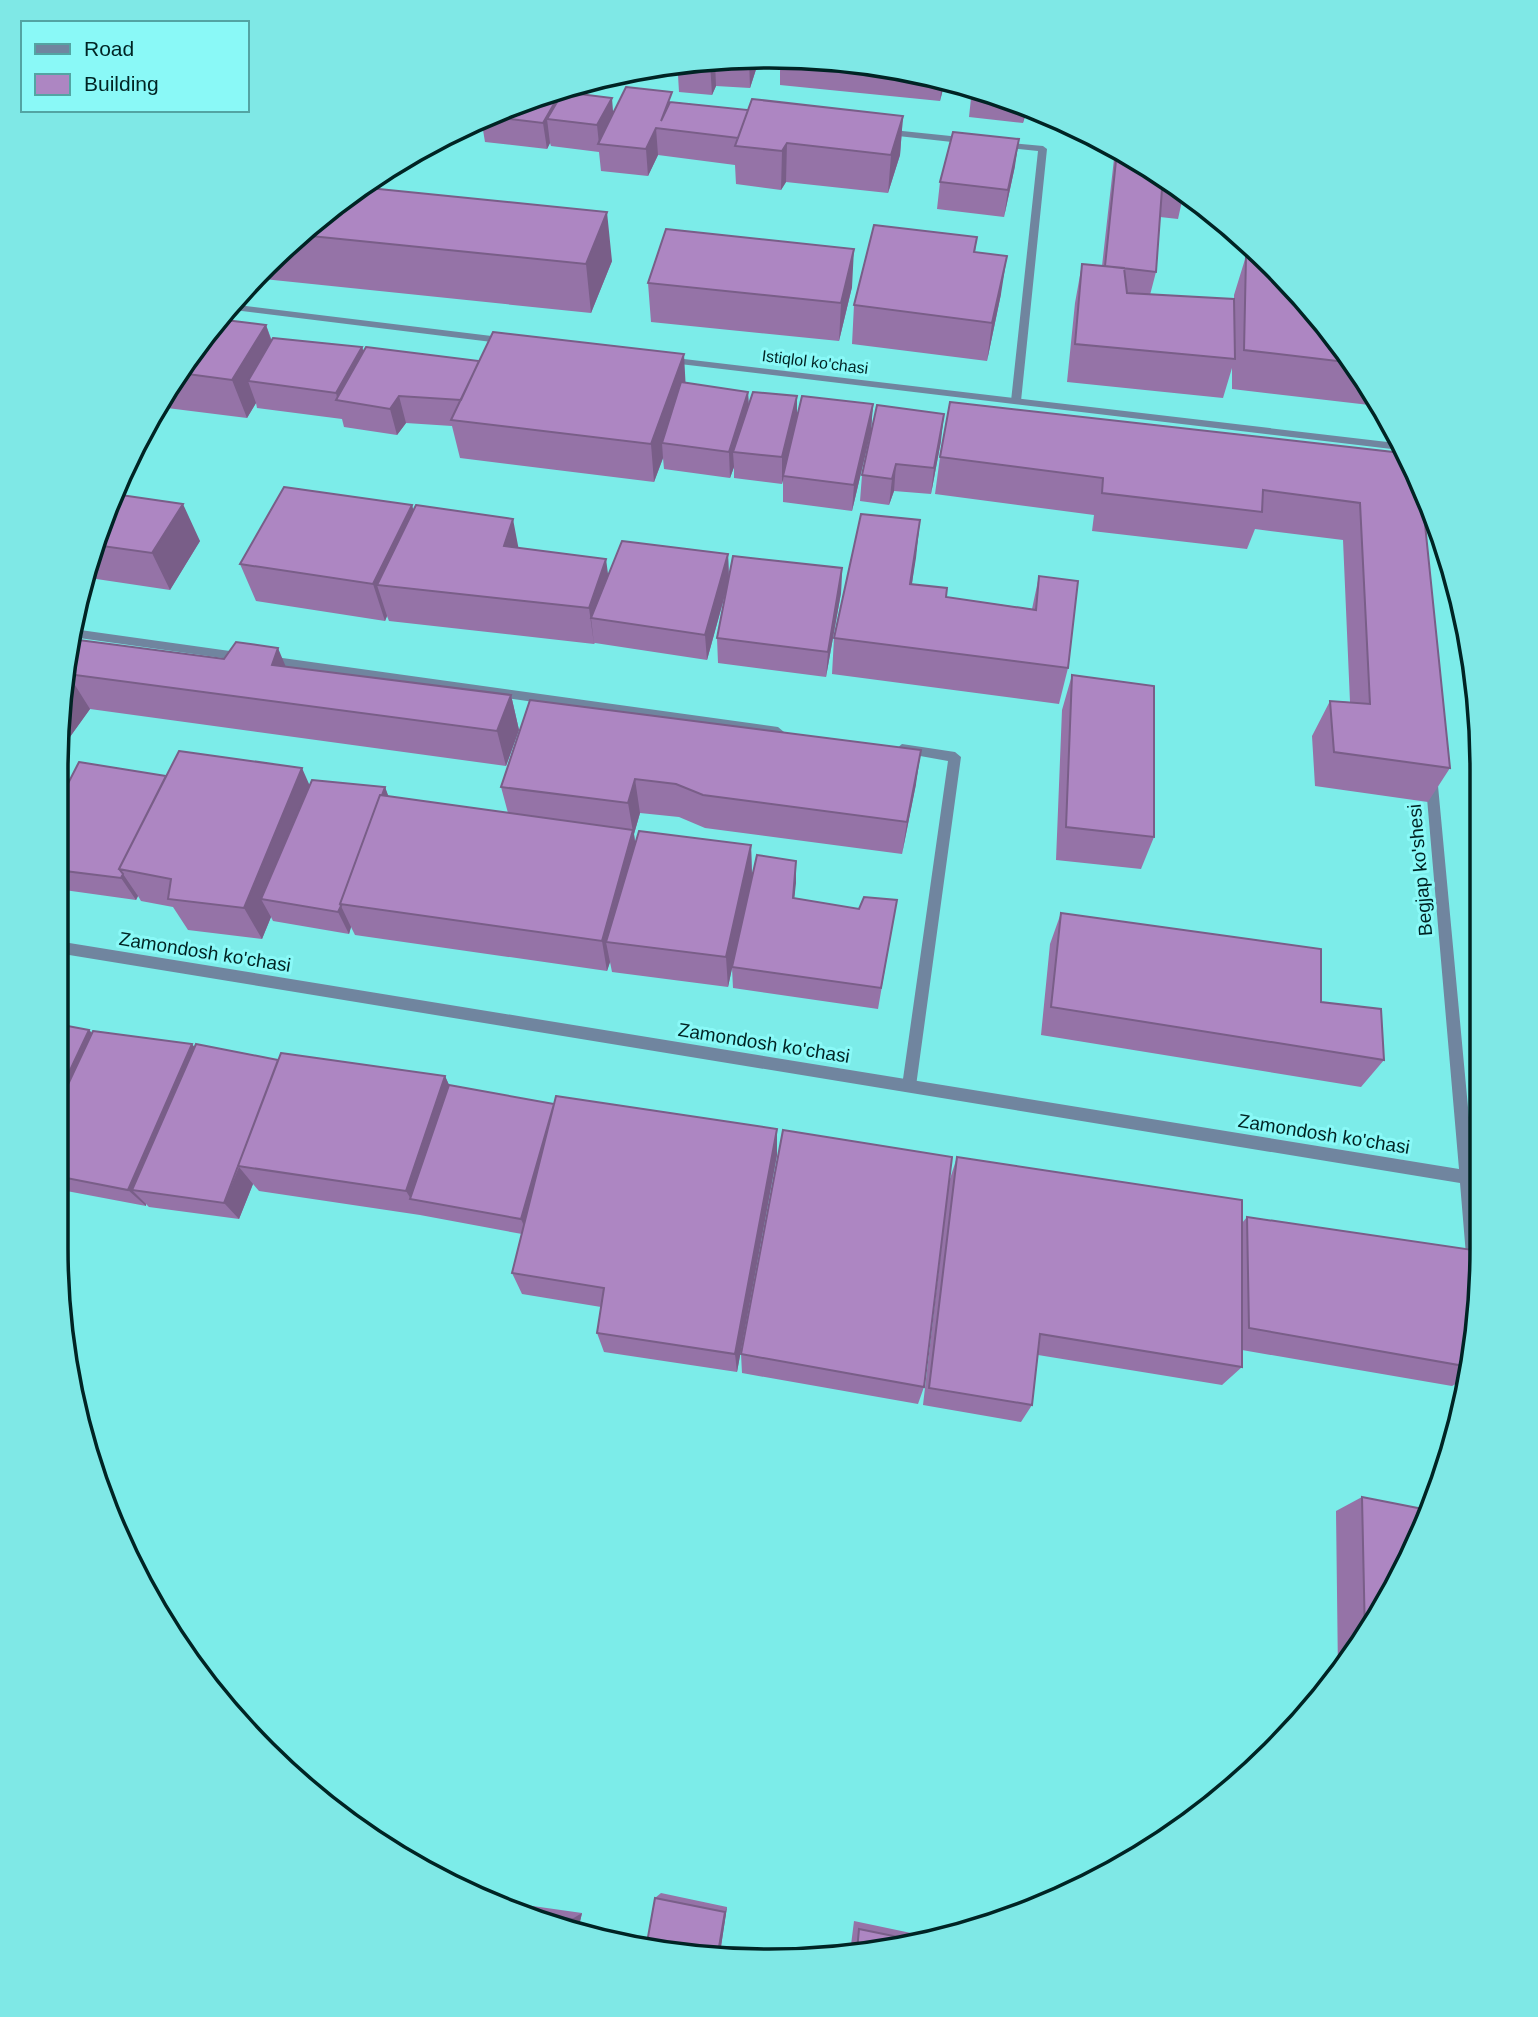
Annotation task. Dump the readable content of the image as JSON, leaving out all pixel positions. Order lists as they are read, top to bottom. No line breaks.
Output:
{"streets":{"street":["Istiqlol ko'chasi","Begjap ko'shesi","Zamondosh ko'chasi"]},"crossings":[["Begjap ko'shesi","Zamondosh ko'chasi"]],"legend":["Road","Building"]}
